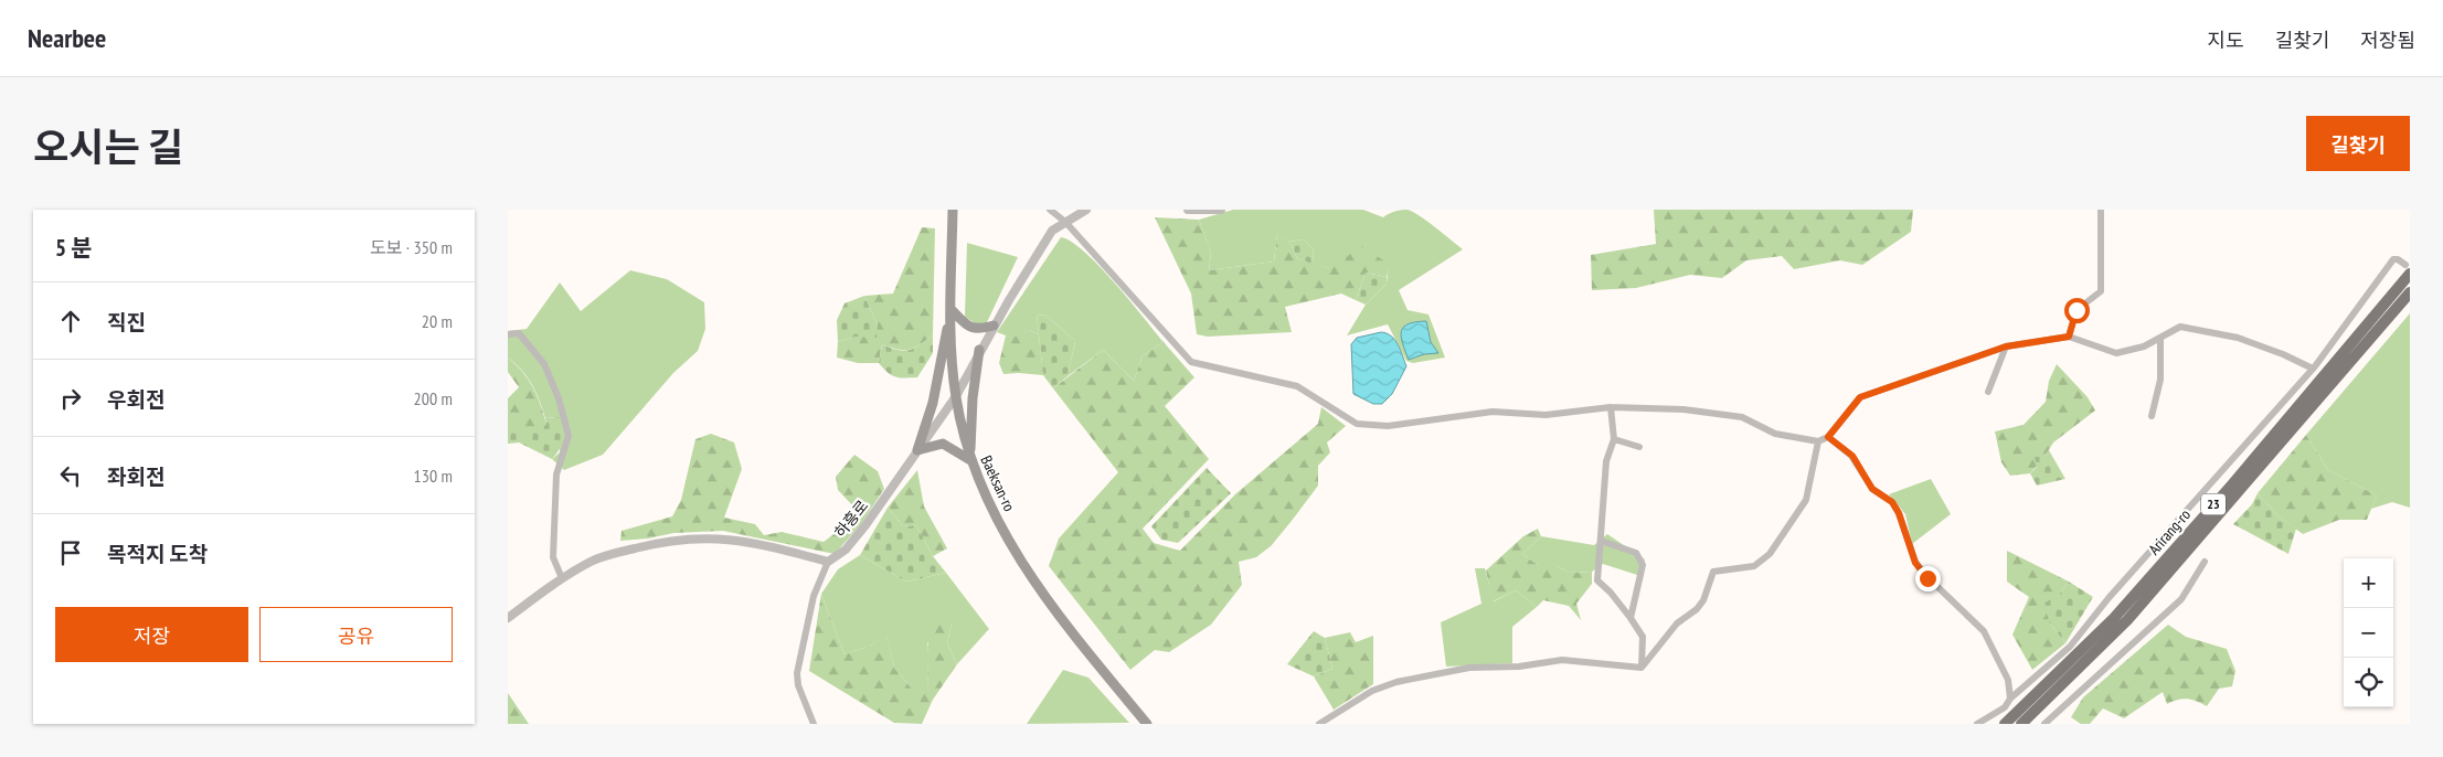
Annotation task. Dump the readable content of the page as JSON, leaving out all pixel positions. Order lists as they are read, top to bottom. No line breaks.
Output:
{"streets":{"highway":["23","Arirang-ro"],"main road":["Baeksan-ro"],"street":["하흥로"]},"crossings":[["Baeksan-ro","하흥로"]],"page":{"header":"Nearbee","nav":["지도","길찾기","저장됨"],"title":"오시는 길","buttons":["길찾기",["저장","공유"]],"heading":["5 분","도보 · 350 m"],"list":[["직진","20 m"],["우회전","200 m"],["좌회전","130 m"],"목적지 도착"],"map_buttons":["+","−"]}}
